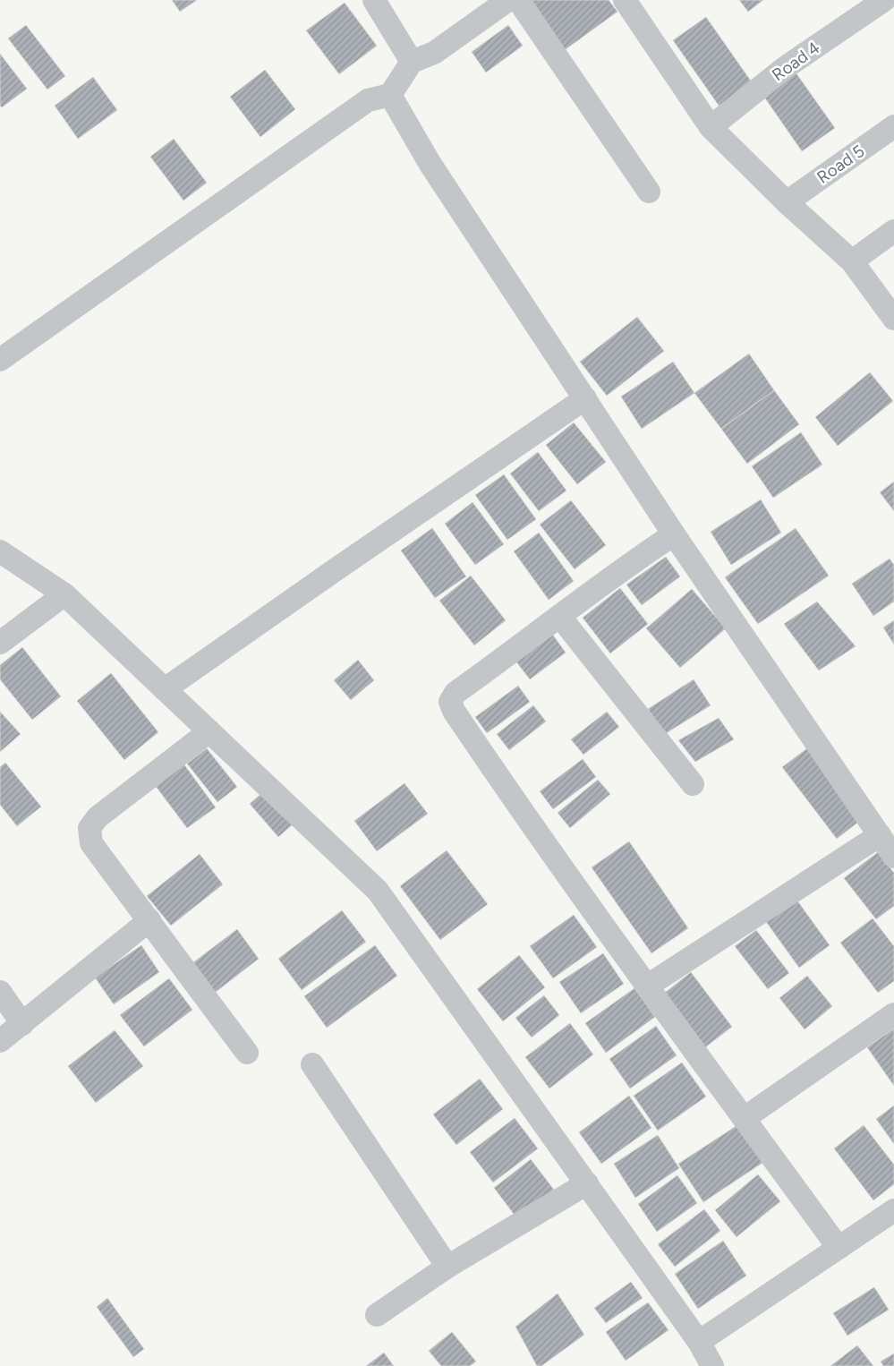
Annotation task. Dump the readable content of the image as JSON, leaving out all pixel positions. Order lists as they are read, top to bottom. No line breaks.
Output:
{"streets":{"street":["Road 4","Road 5"]}}
